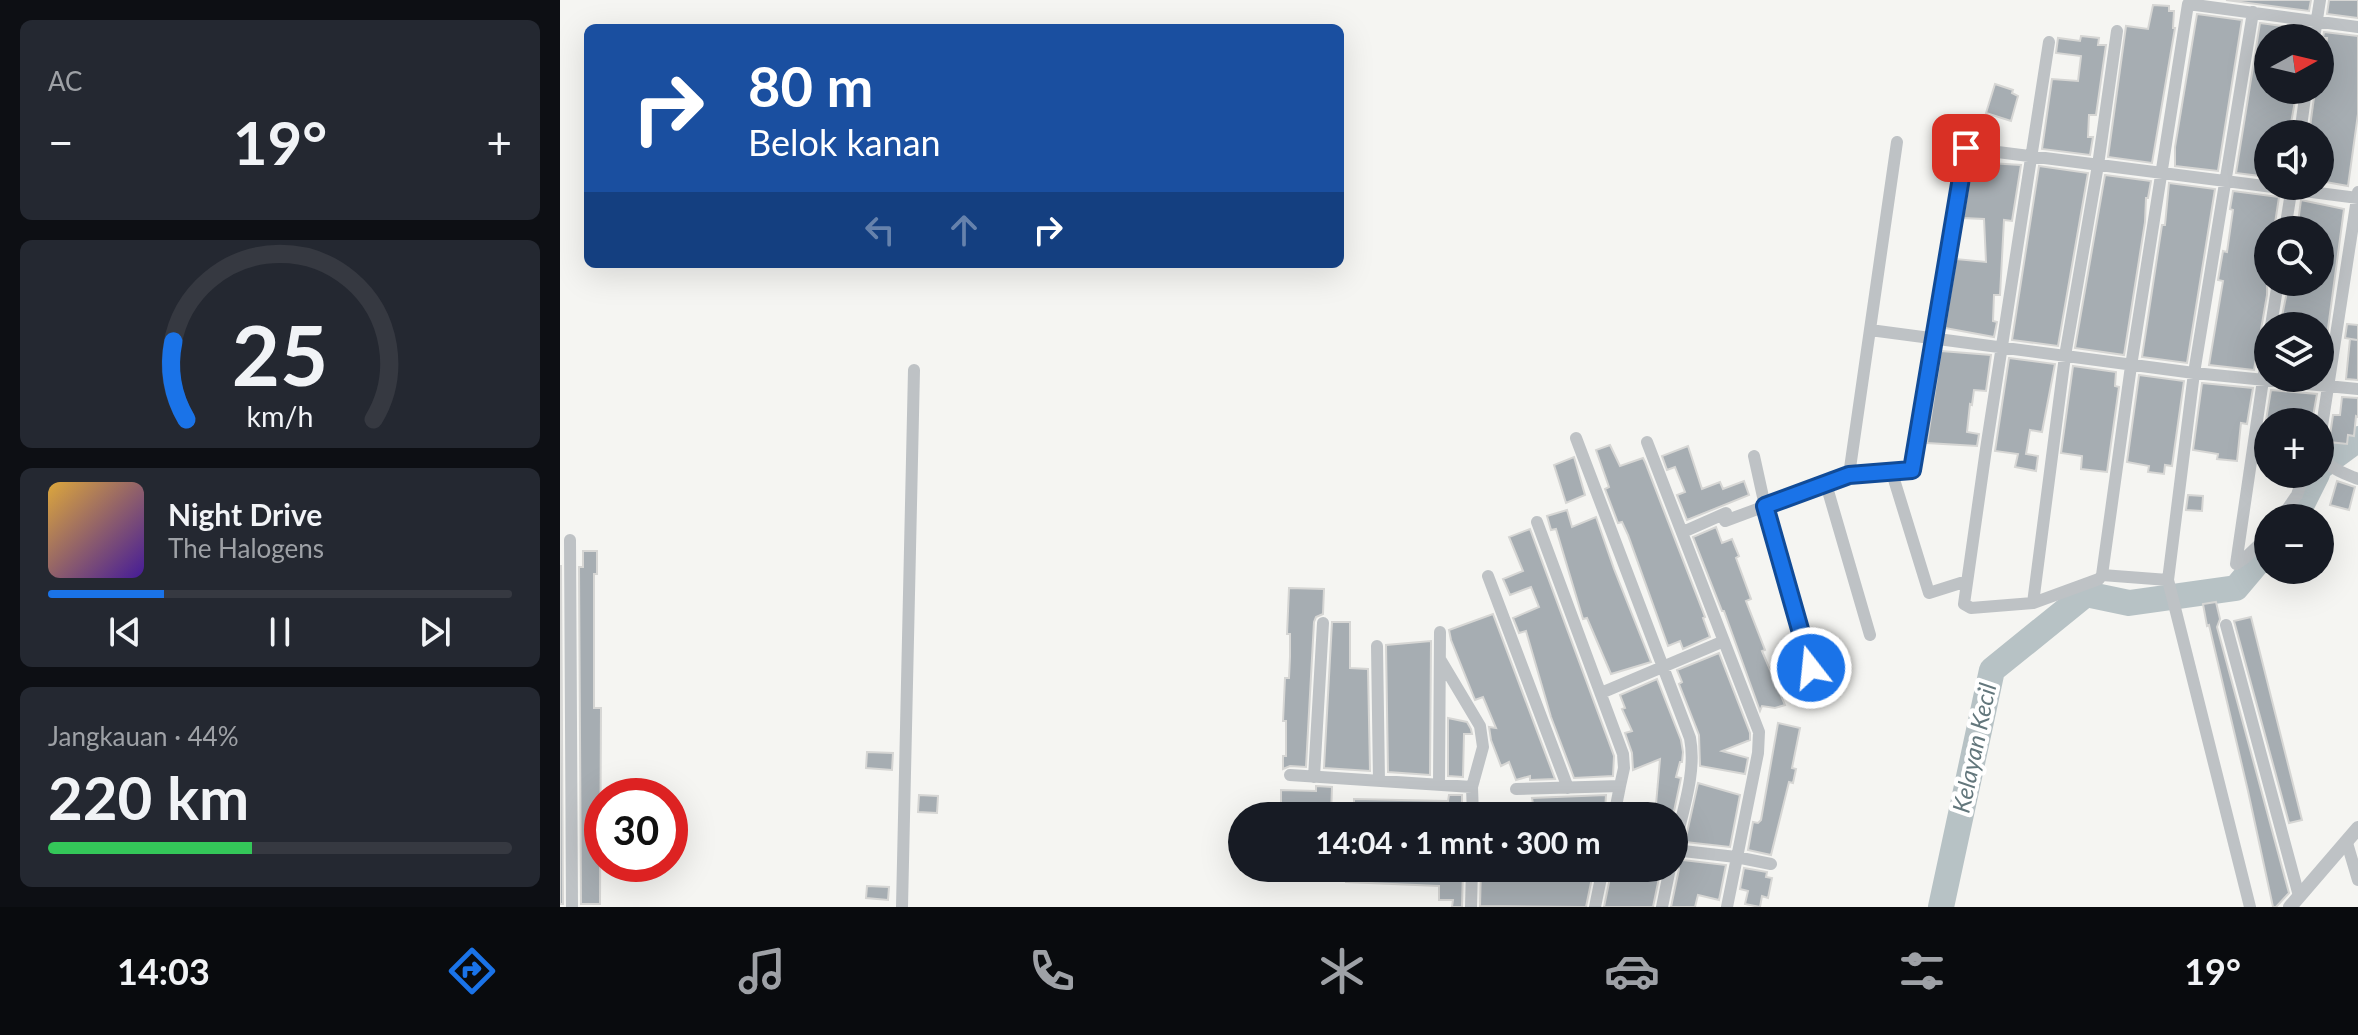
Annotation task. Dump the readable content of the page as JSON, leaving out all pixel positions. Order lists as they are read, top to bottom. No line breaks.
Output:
{"water":["Kelayan Kecil"],"north":"right","page":{"tile":["AC",["Jangkauan · 44%","220 km"]],"map_buttons":["+","−"],"turn":["80 m","Belok kanan"],"heat":["−","19°","+"],"song":["Night Drive","The Halogens"],"limit":"30","trip":"14:04 · 1 mnt · 300 m","tabs":["14:03","19°"],"gauge":["25","km/h"]}}
